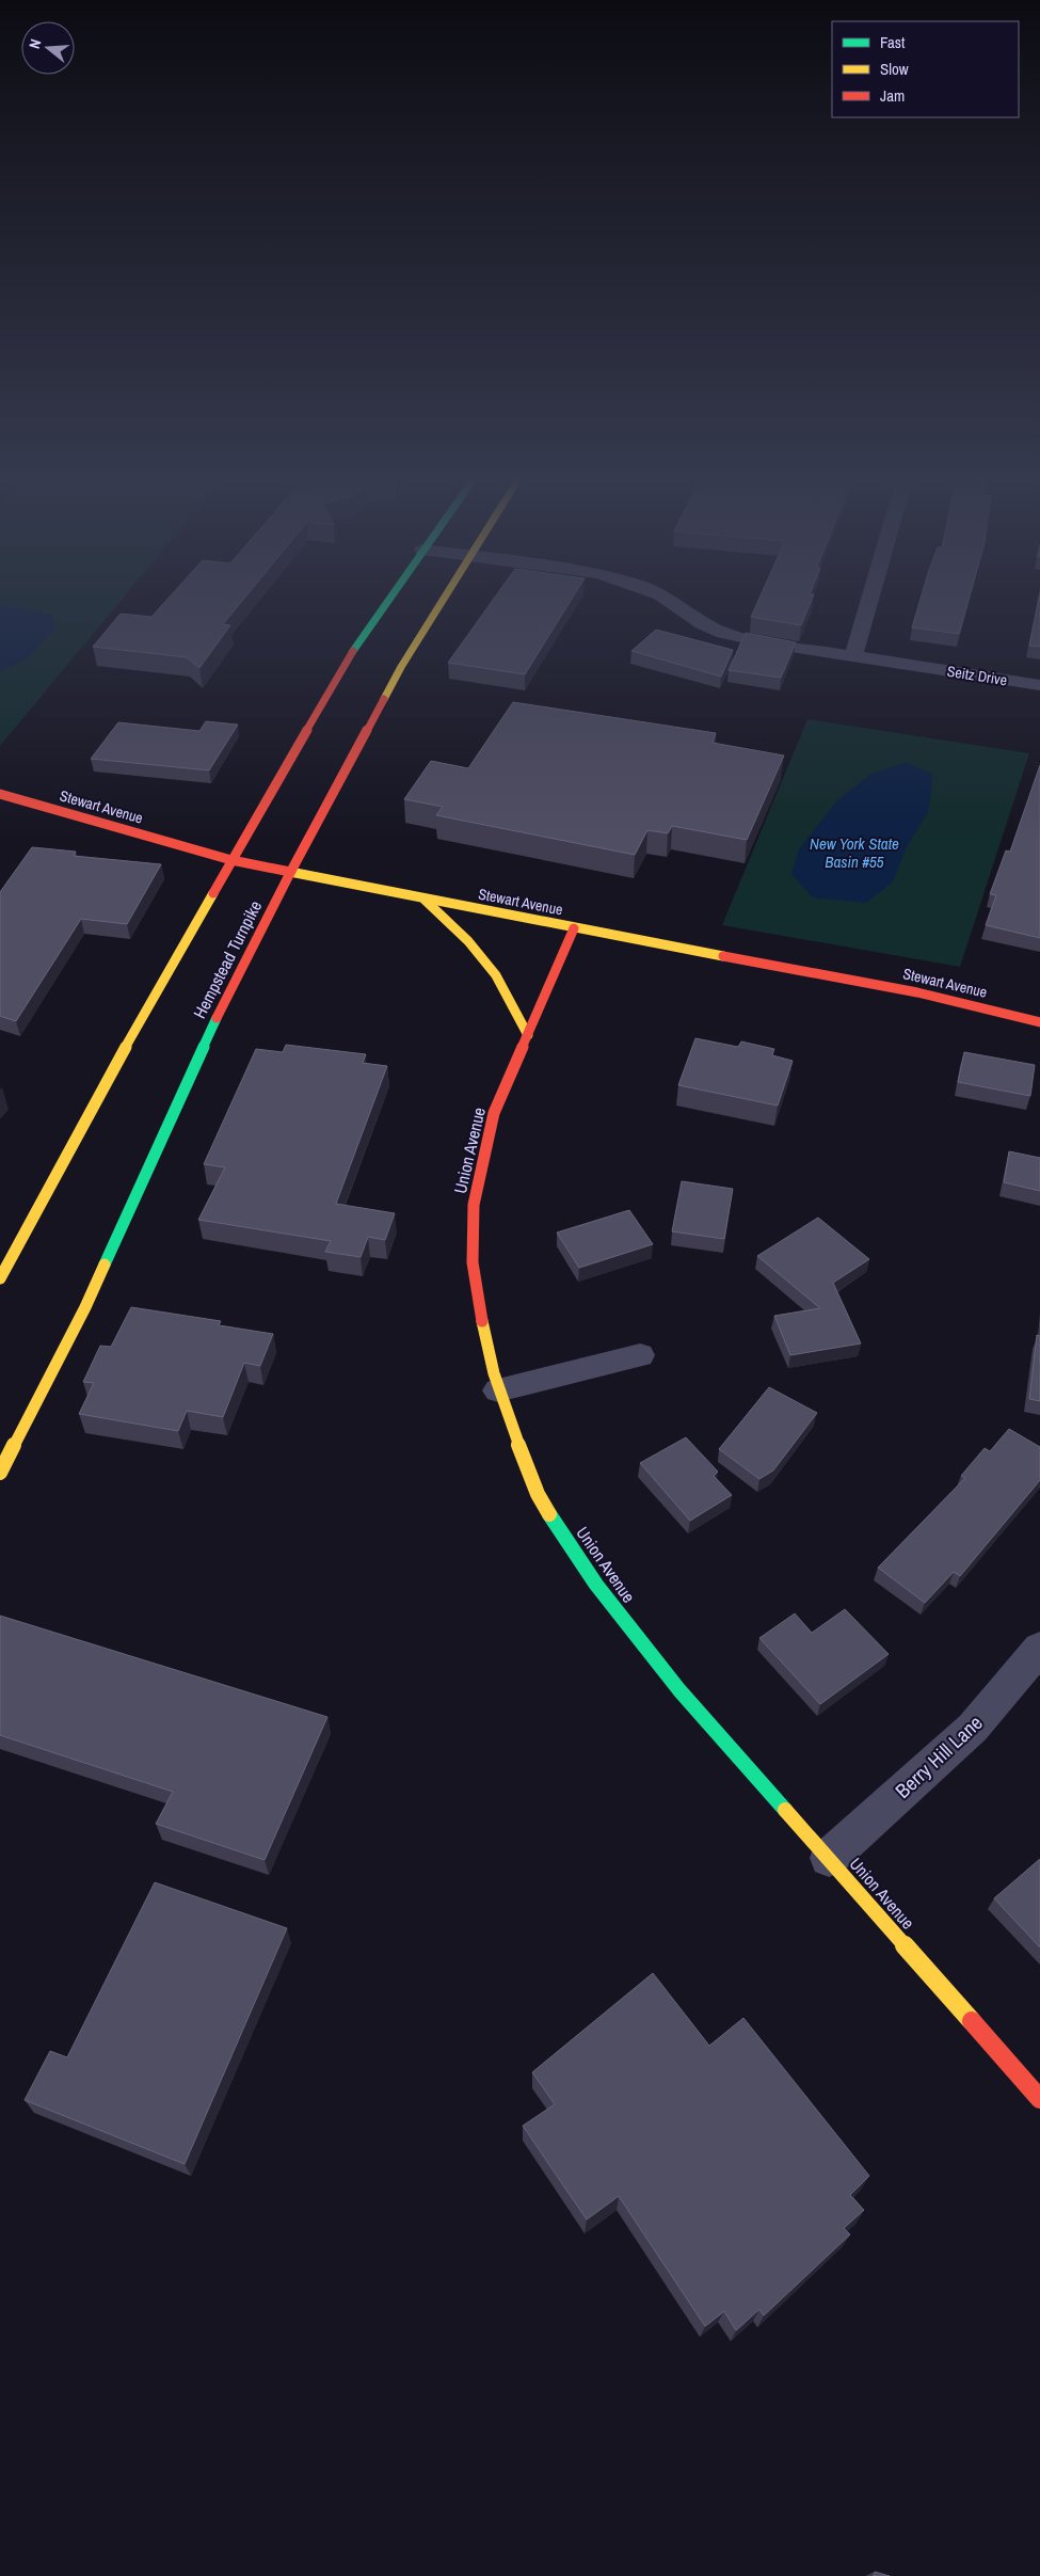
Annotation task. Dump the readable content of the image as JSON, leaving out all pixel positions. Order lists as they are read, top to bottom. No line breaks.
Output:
{"streets":{"main road":["Stewart Avenue","Hempstead Turnpike","Union Avenue"],"street":["Seitz Drive","Berry Hill Lane"]},"crossings":[["Stewart Avenue","Hempstead Turnpike"],["Stewart Avenue","Union Avenue"],["Union Avenue","Berry Hill Lane"]],"water":["New York State Basin #55"],"legend":["Fast","Slow","Jam"],"north":"left"}
